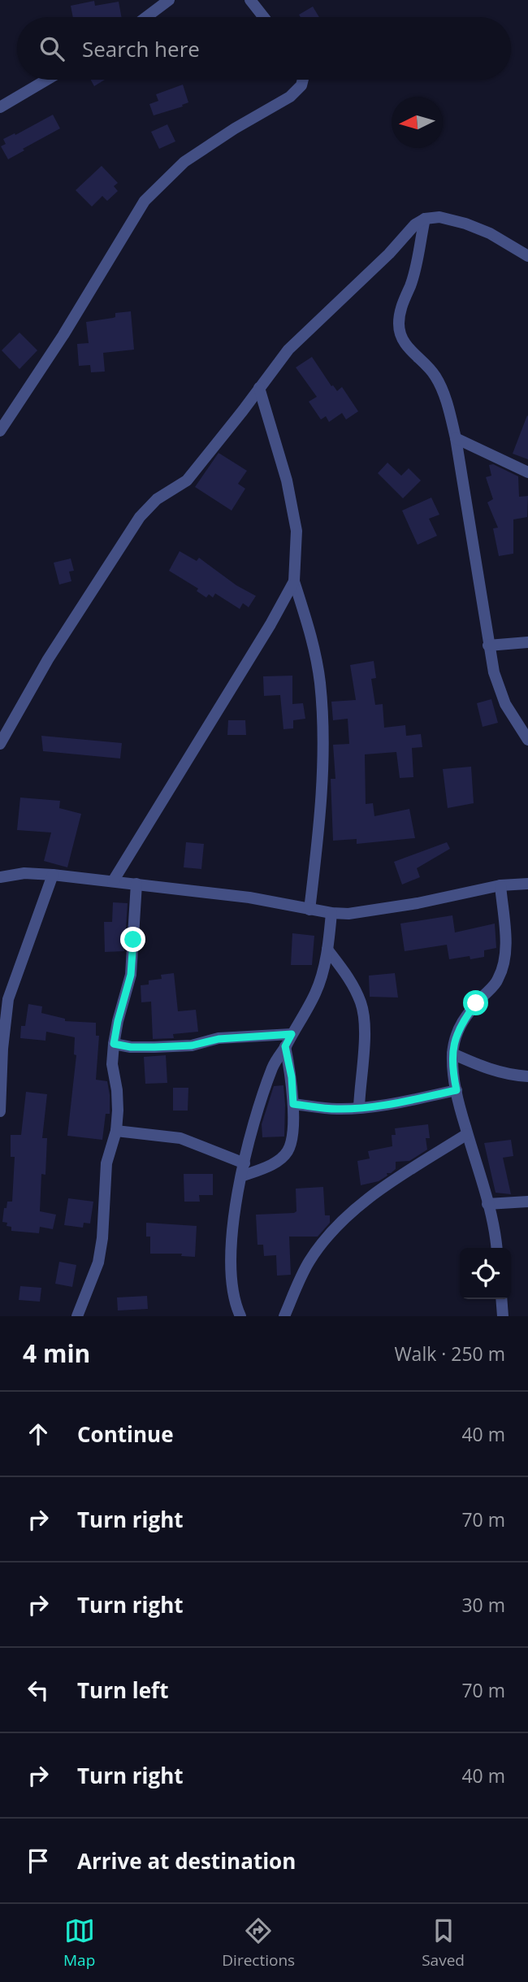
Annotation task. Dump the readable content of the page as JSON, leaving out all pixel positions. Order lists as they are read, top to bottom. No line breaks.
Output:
{"north":"left","page":{"search":"Search here","heading":["4 min","Walk · 250 m"],"list":[["Continue","40 m"],["Turn right","70 m"],["Turn right","30 m"],["Turn left","70 m"],["Turn right","40 m"],"Arrive at destination"],"nav":["Map","Directions","Saved"]}}
